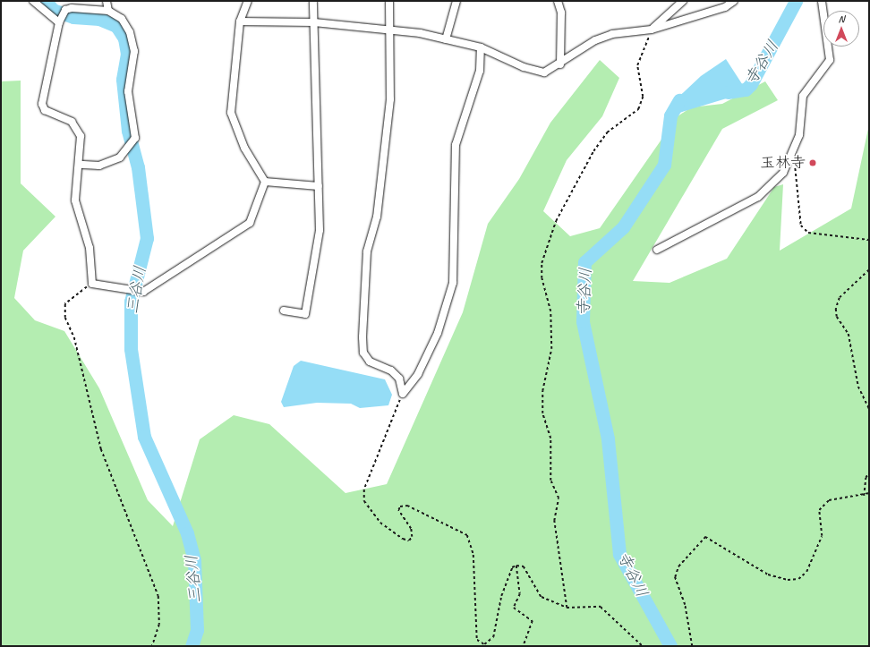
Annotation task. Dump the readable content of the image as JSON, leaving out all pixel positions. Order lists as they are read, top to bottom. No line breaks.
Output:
{"water":["寺谷川","三谷川"],"places":["玉林寺"],"north":"top"}
